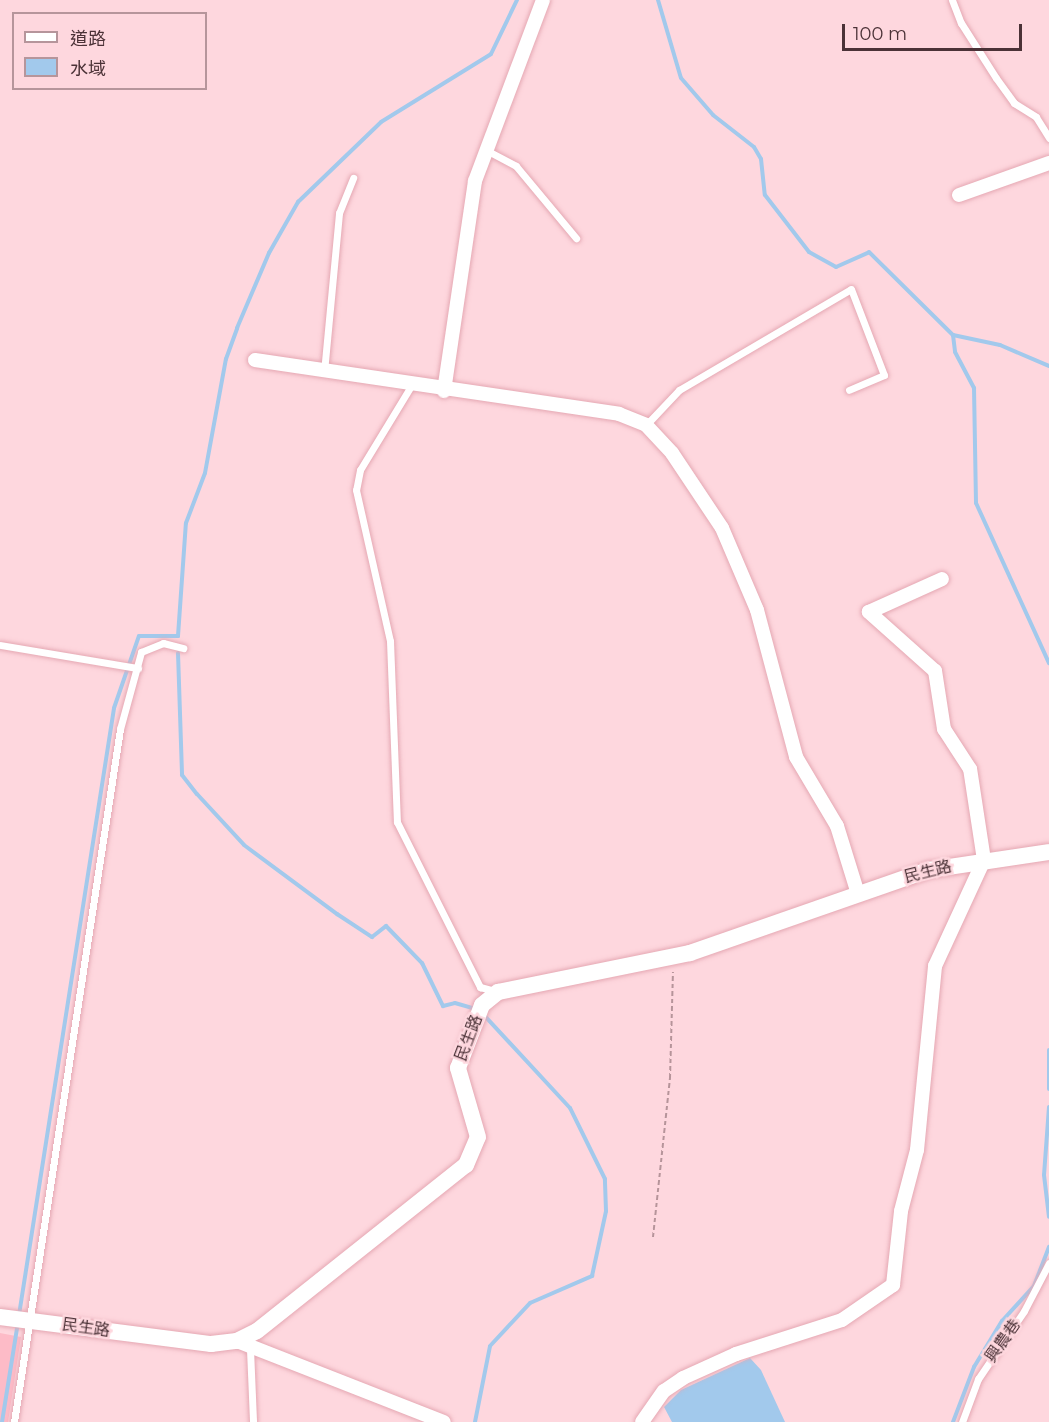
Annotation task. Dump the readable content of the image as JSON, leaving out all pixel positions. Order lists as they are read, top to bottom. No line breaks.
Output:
{"streets":{"street":["民生路"],"lane":["興農巷"]},"legend":["道路","水域"],"scale_bar":"100 m"}
